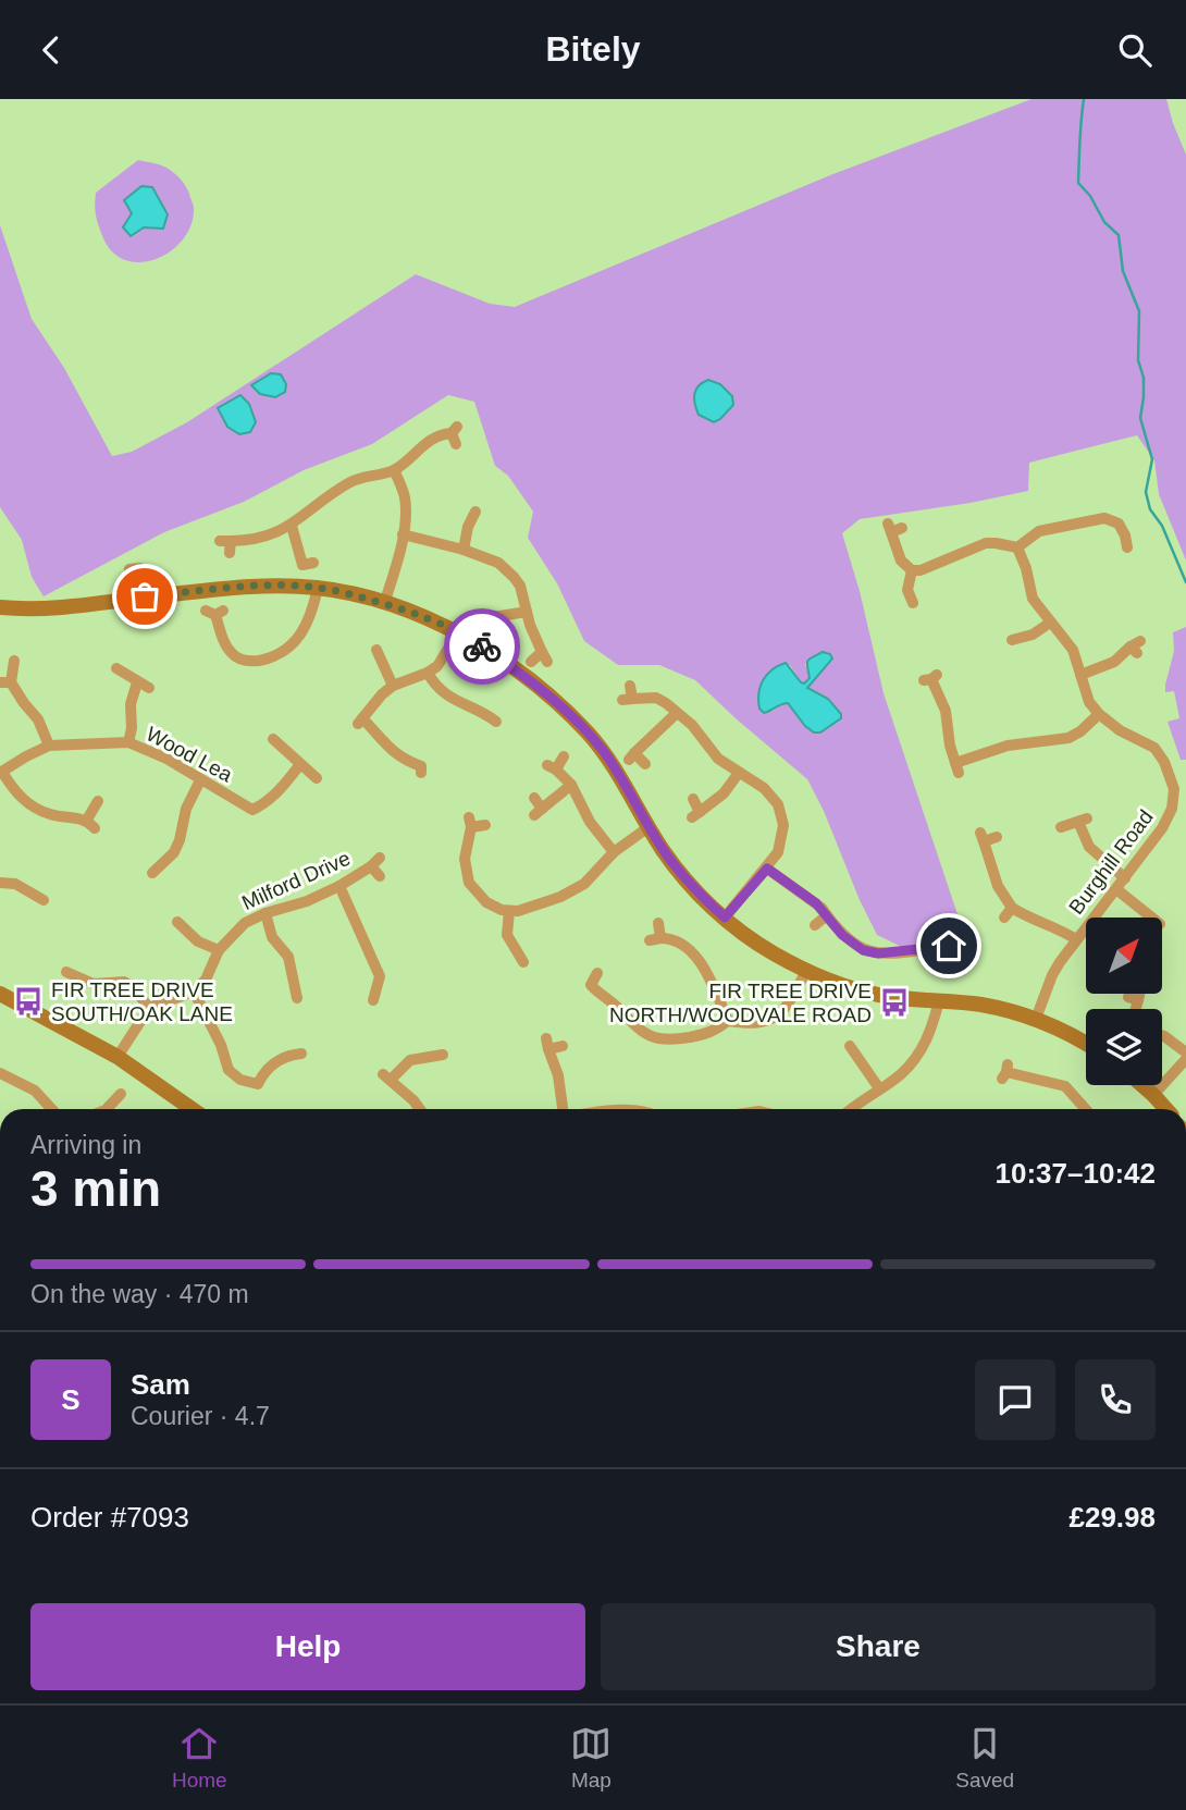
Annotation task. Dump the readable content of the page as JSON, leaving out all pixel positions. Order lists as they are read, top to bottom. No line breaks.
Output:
{"streets":{"street":["Wood Lea","Burghill Road","Milford Drive"]},"places":{"bus stop":["FIR TREE DRIVE SOUTH/OAK LANE","FIR TREE DRIVE NORTH/WOODVALE ROAD"]},"north":"top right","page":{"header":"Bitely","heading":["3 min","Arriving in","10:37–10:42"],"panel":["Sam","Courier · 4.7","Order #7093","£29.98"],"bar":"On the way · 470 m","round":"S","buttons":["Help","Share"],"tabs":["Home","Map","Saved"]}}
